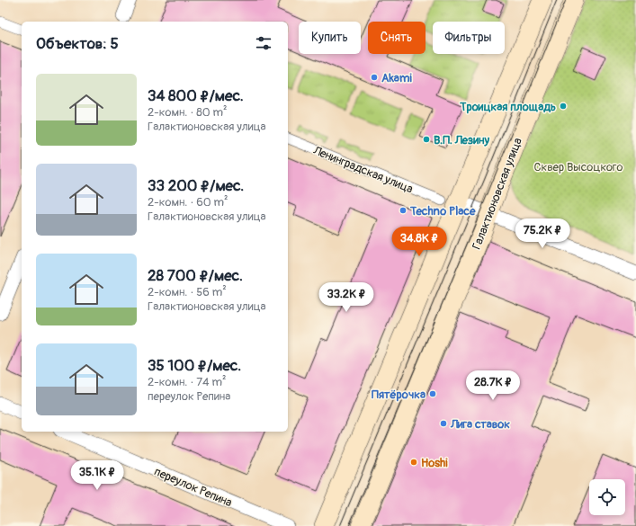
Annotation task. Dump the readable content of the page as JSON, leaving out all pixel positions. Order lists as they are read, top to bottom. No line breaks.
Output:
{"streets":{"main road":["Галактионовская улица"],"street":["Ленинградская улица","переулок Репина"]},"crossings":[["Ленинградская улица","Галактионовская улица"]],"parks":["Сквер Высоцкого"],"places":["Akami","Троицкая площадь","В.П. Лезину","Techno Place","Пятёрочка","Лига ставок","Hoshi"],"page":{"chip":["Купить","Снять","Фильтры"],"heading":"Объектов: 5","list":[{"name":"34 800 ₽/мес.","note":"2-комн. · 80 m² · Галактионовская улица"},{"name":"33 200 ₽/мес.","note":"2-комн. · 60 m² · Галактионовская улица"},{"name":"28 700 ₽/мес.","note":"2-комн. · 56 m² · Галактионовская улица"},{"name":"35 100 ₽/мес.","note":"2-комн. · 74 m² · переулок Репина"}],"price":["75.2K ₽","34.8K ₽","33.2K ₽","28.7K ₽","35.1K ₽"]}}
